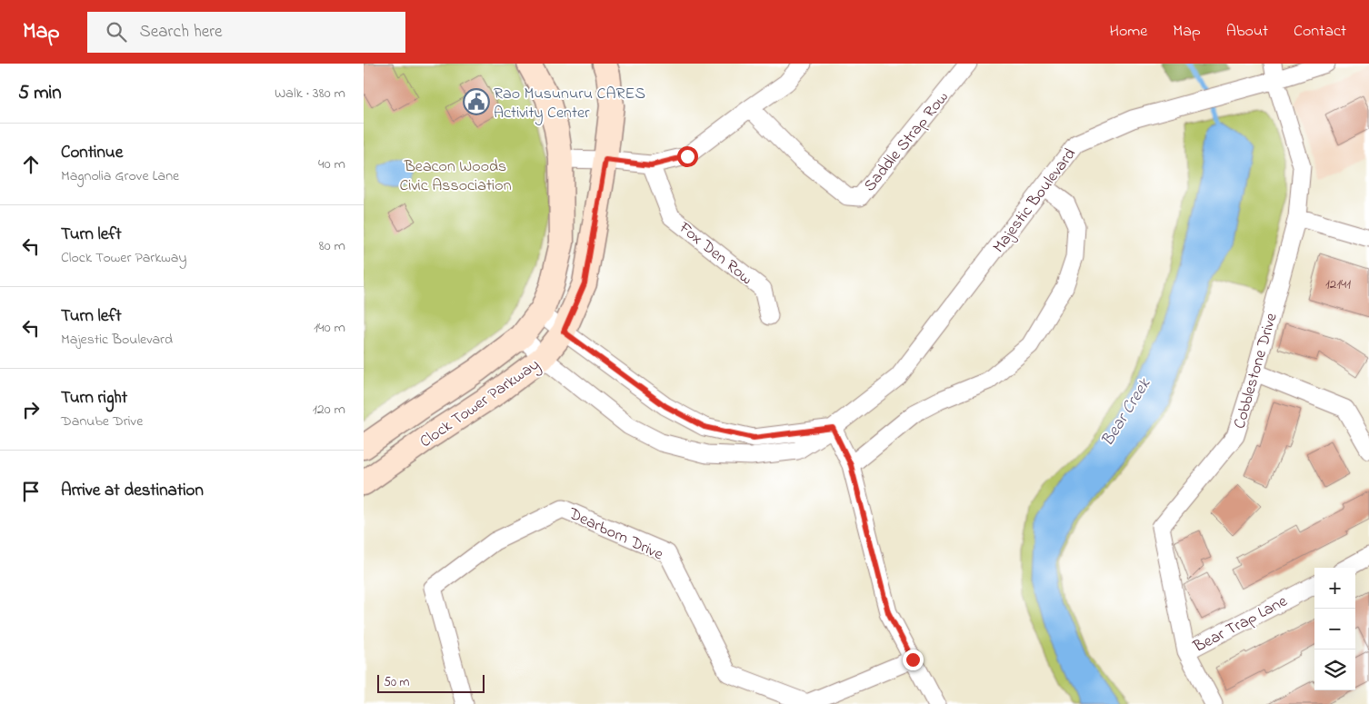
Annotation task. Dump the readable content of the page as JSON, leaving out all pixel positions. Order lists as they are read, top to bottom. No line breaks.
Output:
{"streets":{"street":["Saddle Strap Row","Majestic Boulevard","Fox Den Row","Cobblestone Drive","Clock Tower Parkway","Dearborn Drive","Bear Trap Lane"]},"crossings":[["Majestic Boulevard","Cobblestone Drive"],["Majestic Boulevard","Clock Tower Parkway"],["Cobblestone Drive","Bear Trap Lane"]],"water":["Bear Creek"],"parks":["Beacon Woods Civic Association"],"places":{"public building":["Rao Musunuru CARES Activity Center"]},"house_numbers":["12141"],"scale_bar":"50 m","page":{"header":"Map","search":"Search here","nav":["Home","Map","About","Contact"],"heading":["5 min","Walk · 380 m"],"list":[["Continue","Magnolia Grove Lane","40 m"],["Turn left","Clock Tower Parkway","80 m"],["Turn left","Majestic Boulevard","140 m"],["Turn right","Danube Drive","120 m"],"Arrive at destination"],"map_buttons":["+","−"],"scale":"50 m"}}
